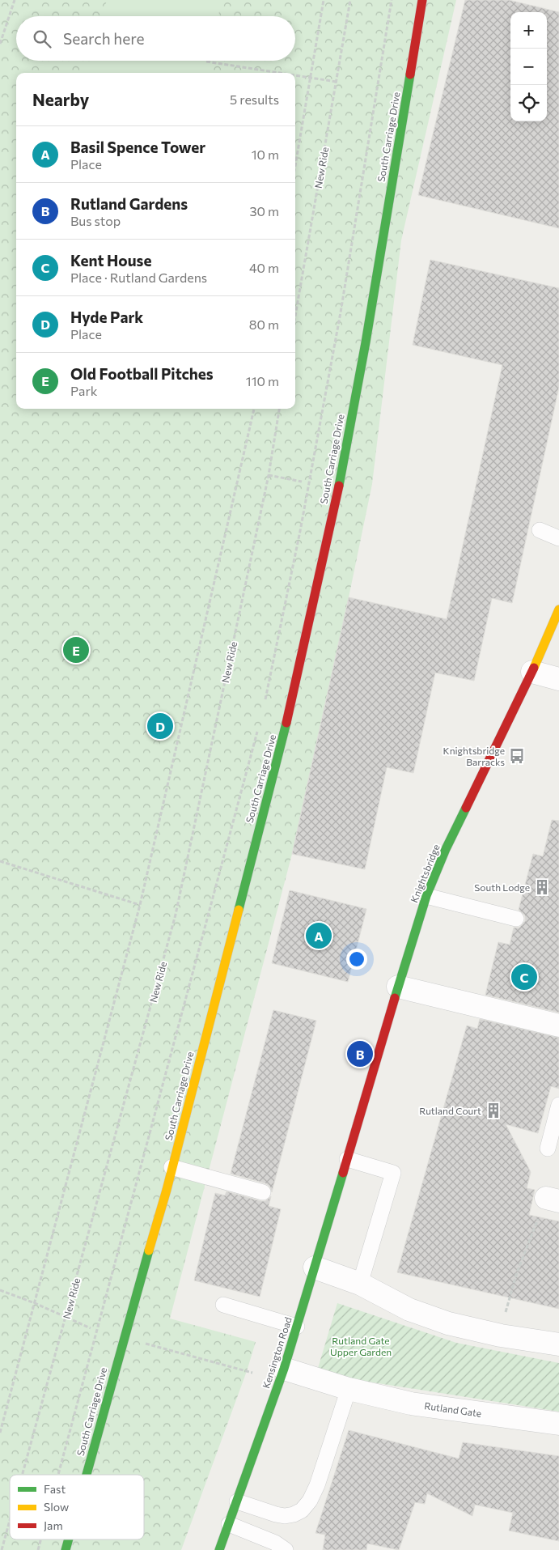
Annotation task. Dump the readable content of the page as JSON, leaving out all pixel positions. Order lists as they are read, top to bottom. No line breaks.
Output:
{"streets":{"street":["South Carriage Drive","Knightsbridge","Kensington Road","Rutland Gate"],"path":["New Ride"]},"crossings":[["Knightsbridge","Kensington Road"],["Kensington Road","Rutland Gate"]],"parks":["Rutland Gate Upper Garden"],"places":{"bus stop":["Knightsbridge Barracks"],"building":["South Lodge","Rutland Court"]},"legend":["Fast","Slow","Jam"],"page":{"map_buttons":["+","−"],"search":"Search here","heading":["Nearby","5 results"],"list":[{"mark":"A","name":"Basil Spence Tower","note":"Place","value":"10 m"},{"mark":"B","name":"Rutland Gardens","note":"Bus stop","value":"30 m"},{"mark":"C","name":"Kent House","note":"Place · Rutland Gardens","value":"40 m"},{"mark":"D","name":"Hyde Park","note":"Place","value":"80 m"},{"mark":"E","name":"Old Football Pitches","note":"Park","value":"110 m"}],"pins":["E","D","A","C","B"]}}
